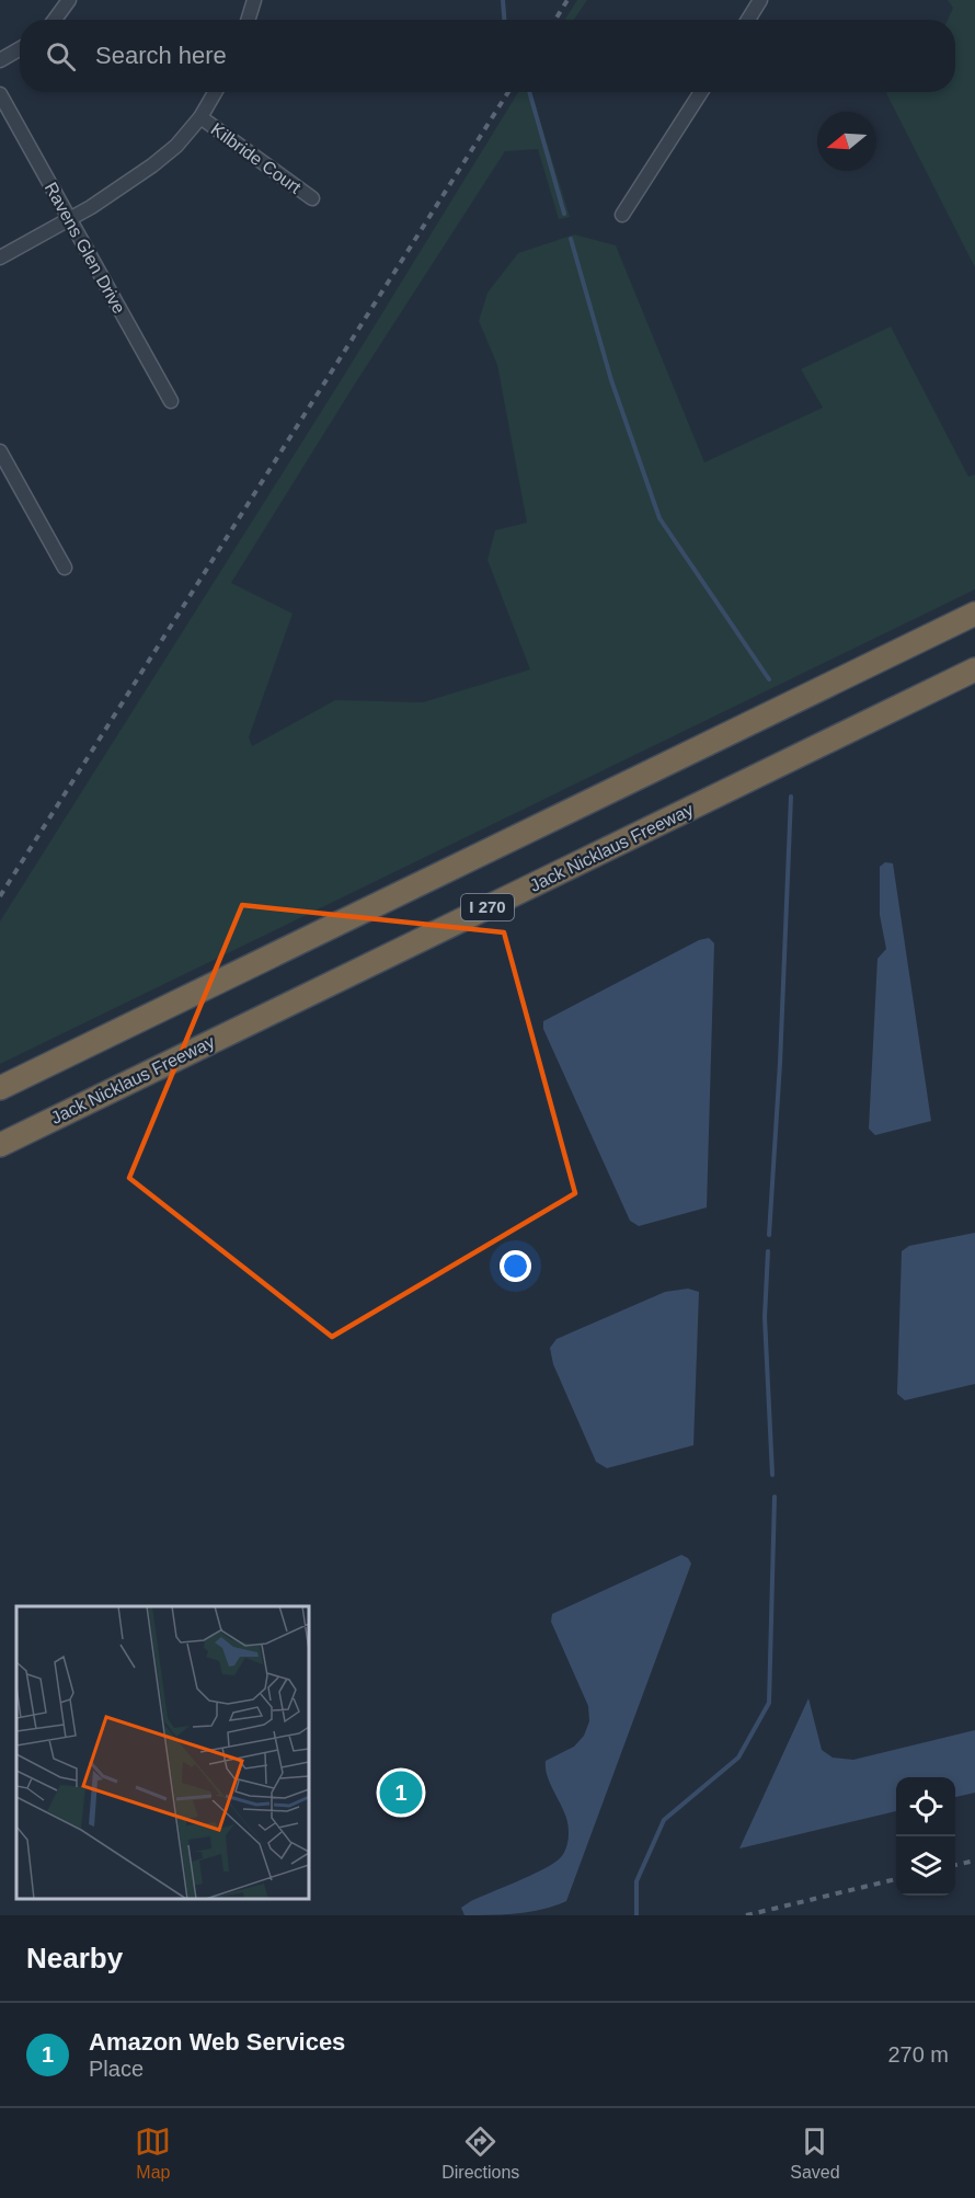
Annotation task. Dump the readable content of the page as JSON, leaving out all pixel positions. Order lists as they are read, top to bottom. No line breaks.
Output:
{"streets":{"highway":["Jack Nicklaus Freeway","I 270"],"street":["Kilbride Court","Ravens Glen Drive"]},"north":"left","page":{"search":"Search here","pins":"1","heading":"Nearby","list":[{"mark":"1","name":"Amazon Web Services","note":"Place","value":"270 m"}],"nav":["Map","Directions","Saved"]}}
